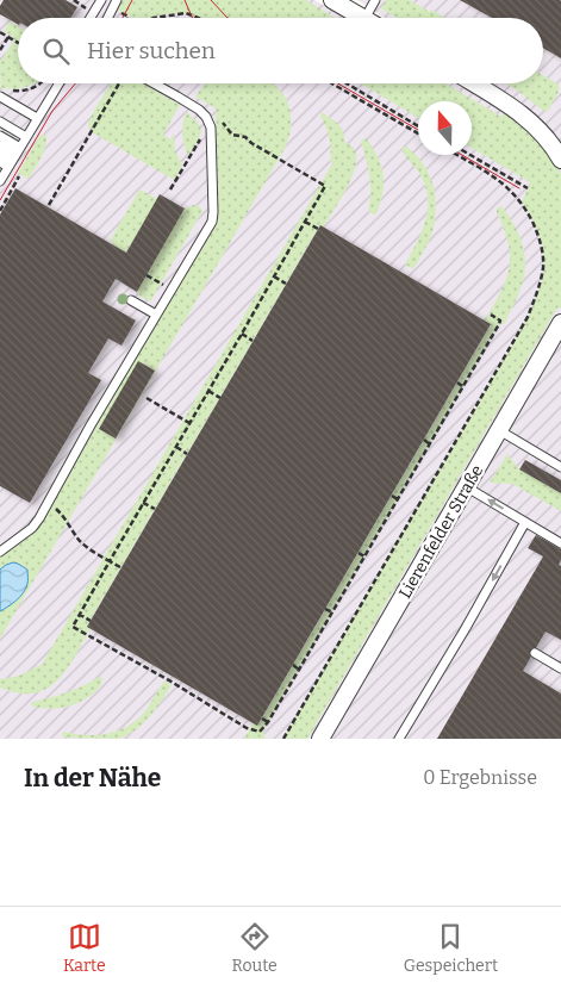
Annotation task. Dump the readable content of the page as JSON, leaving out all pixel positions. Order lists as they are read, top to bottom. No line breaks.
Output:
{"streets":{"street":["Lierenfelder Straße"]},"north":"top","page":{"search":"Hier suchen","heading":["In der Nähe","0 Ergebnisse"],"nav":["Karte","Route","Gespeichert"]}}
